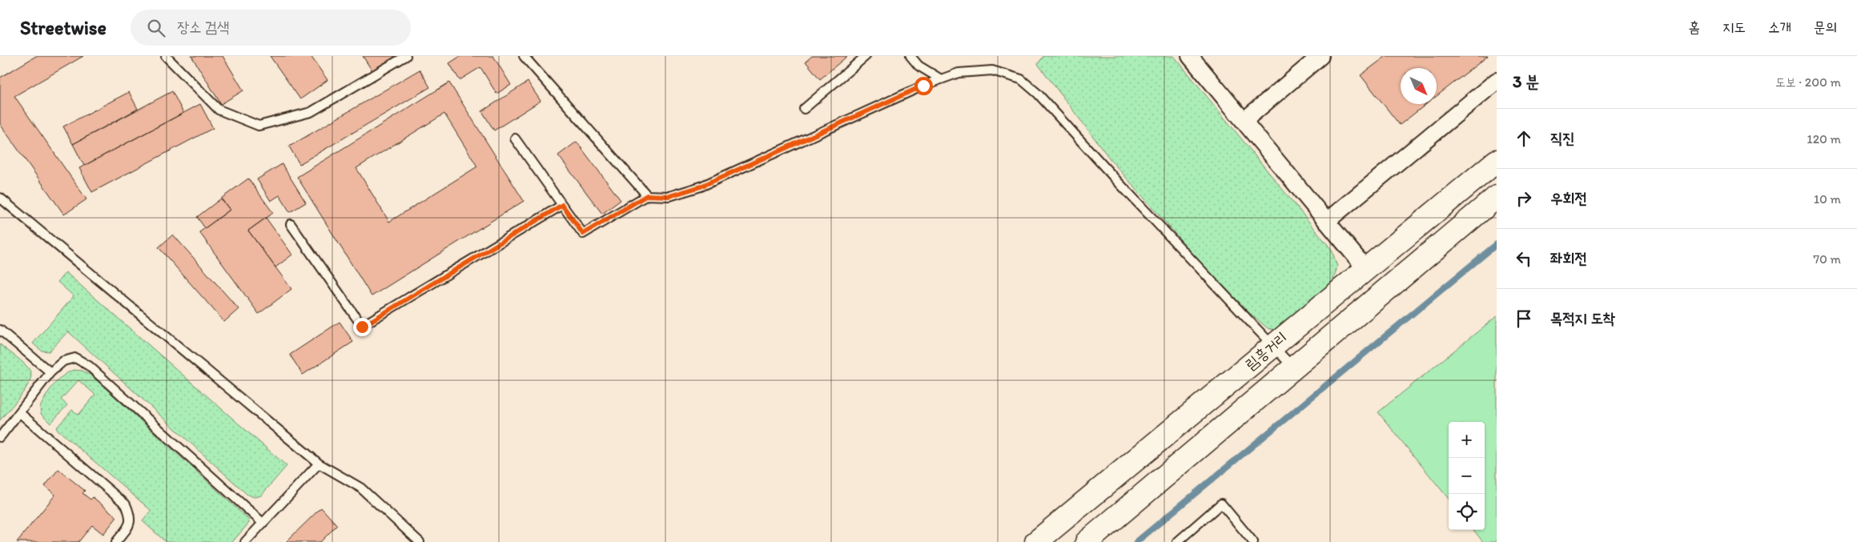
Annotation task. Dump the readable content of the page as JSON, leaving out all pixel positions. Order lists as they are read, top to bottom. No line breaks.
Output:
{"streets":{"main road":["림흥거리"]},"north":"bottom right","page":{"header":"Streetwise","search":"장소 검색","nav":["홈","지도","소개","문의"],"heading":["3 분","도보 · 200 m"],"list":[["직진","120 m"],["우회전","10 m"],["좌회전","70 m"],"목적지 도착"],"map_buttons":["+","−"]}}
